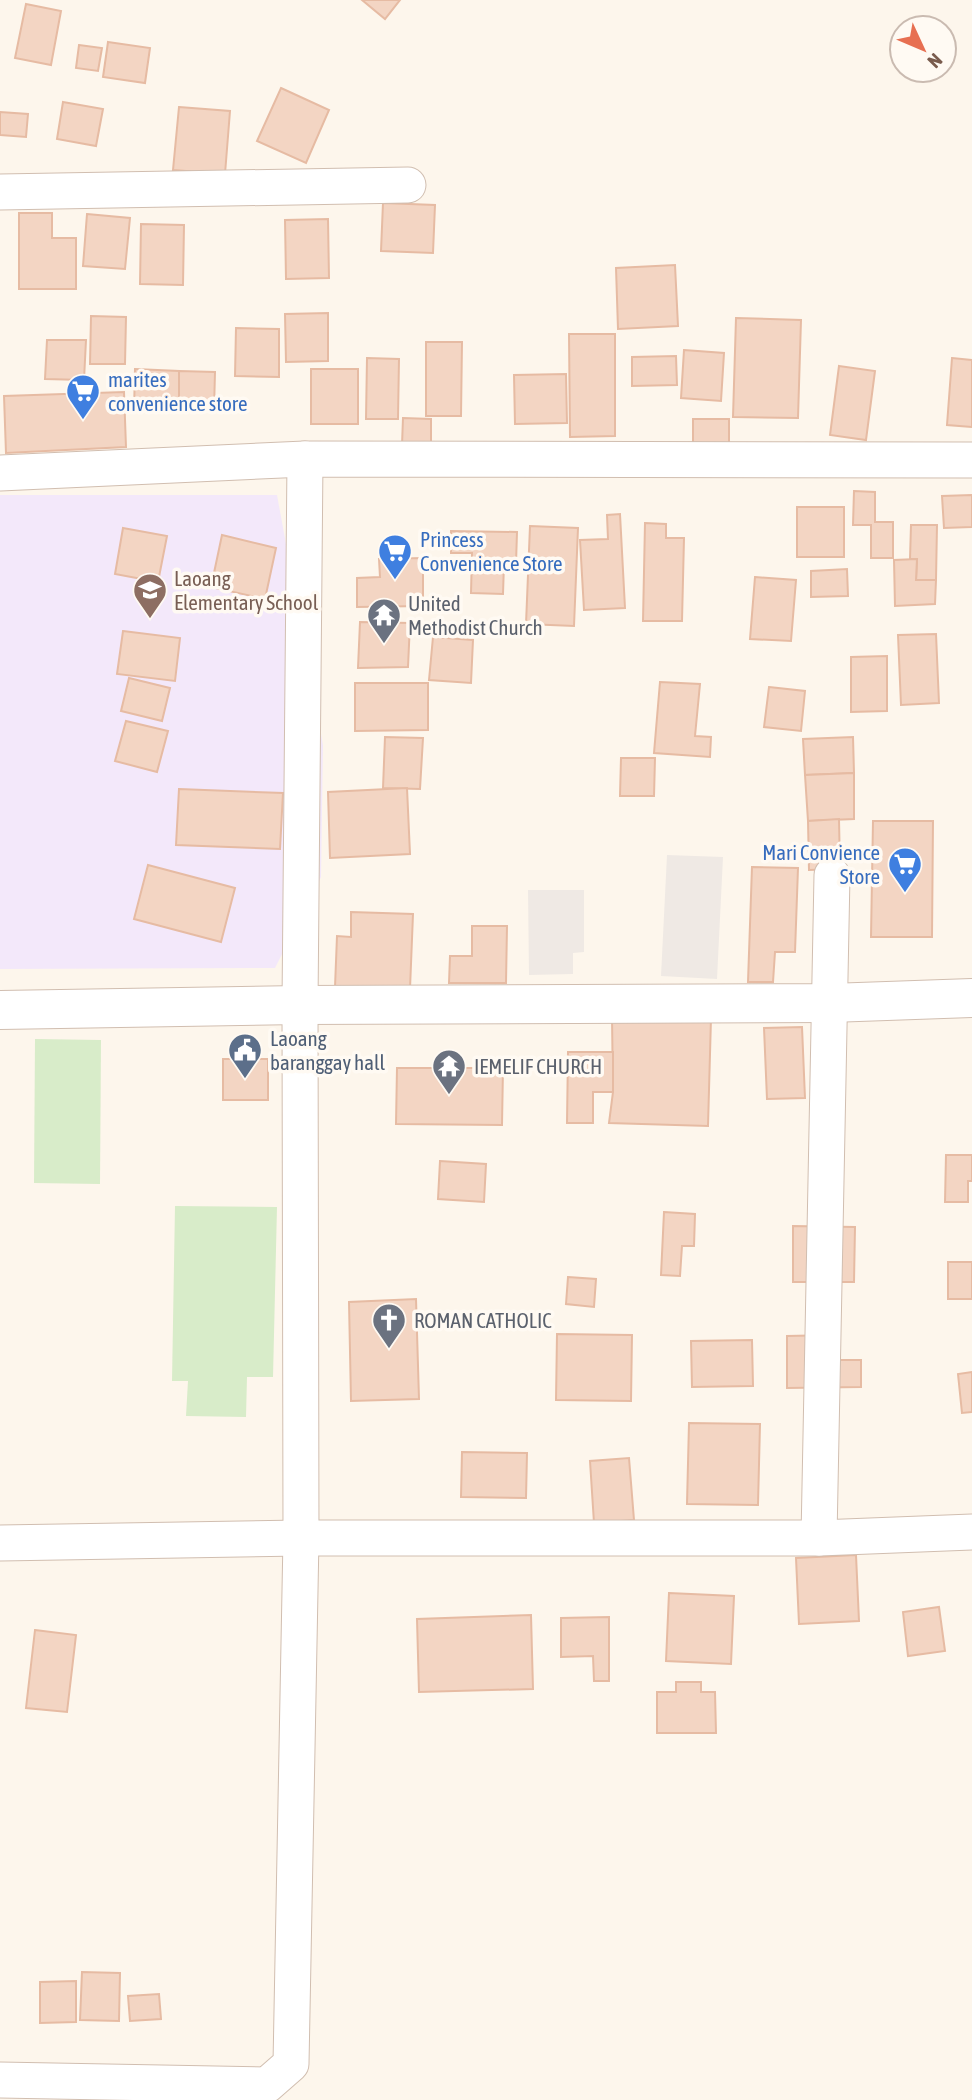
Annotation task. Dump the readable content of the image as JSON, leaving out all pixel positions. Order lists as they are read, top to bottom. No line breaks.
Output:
{"places":{"supermarket":["marites convenience store","Princess Convenience Store","Mari Convience Store"],"school or university":["Laoang Elementary School"],"temple":["United Methodist Church","IEMELIF CHURCH"],"public building":["Laoang baranggay hall"],"church":["ROMAN CATHOLIC"]},"north":"bottom right"}
